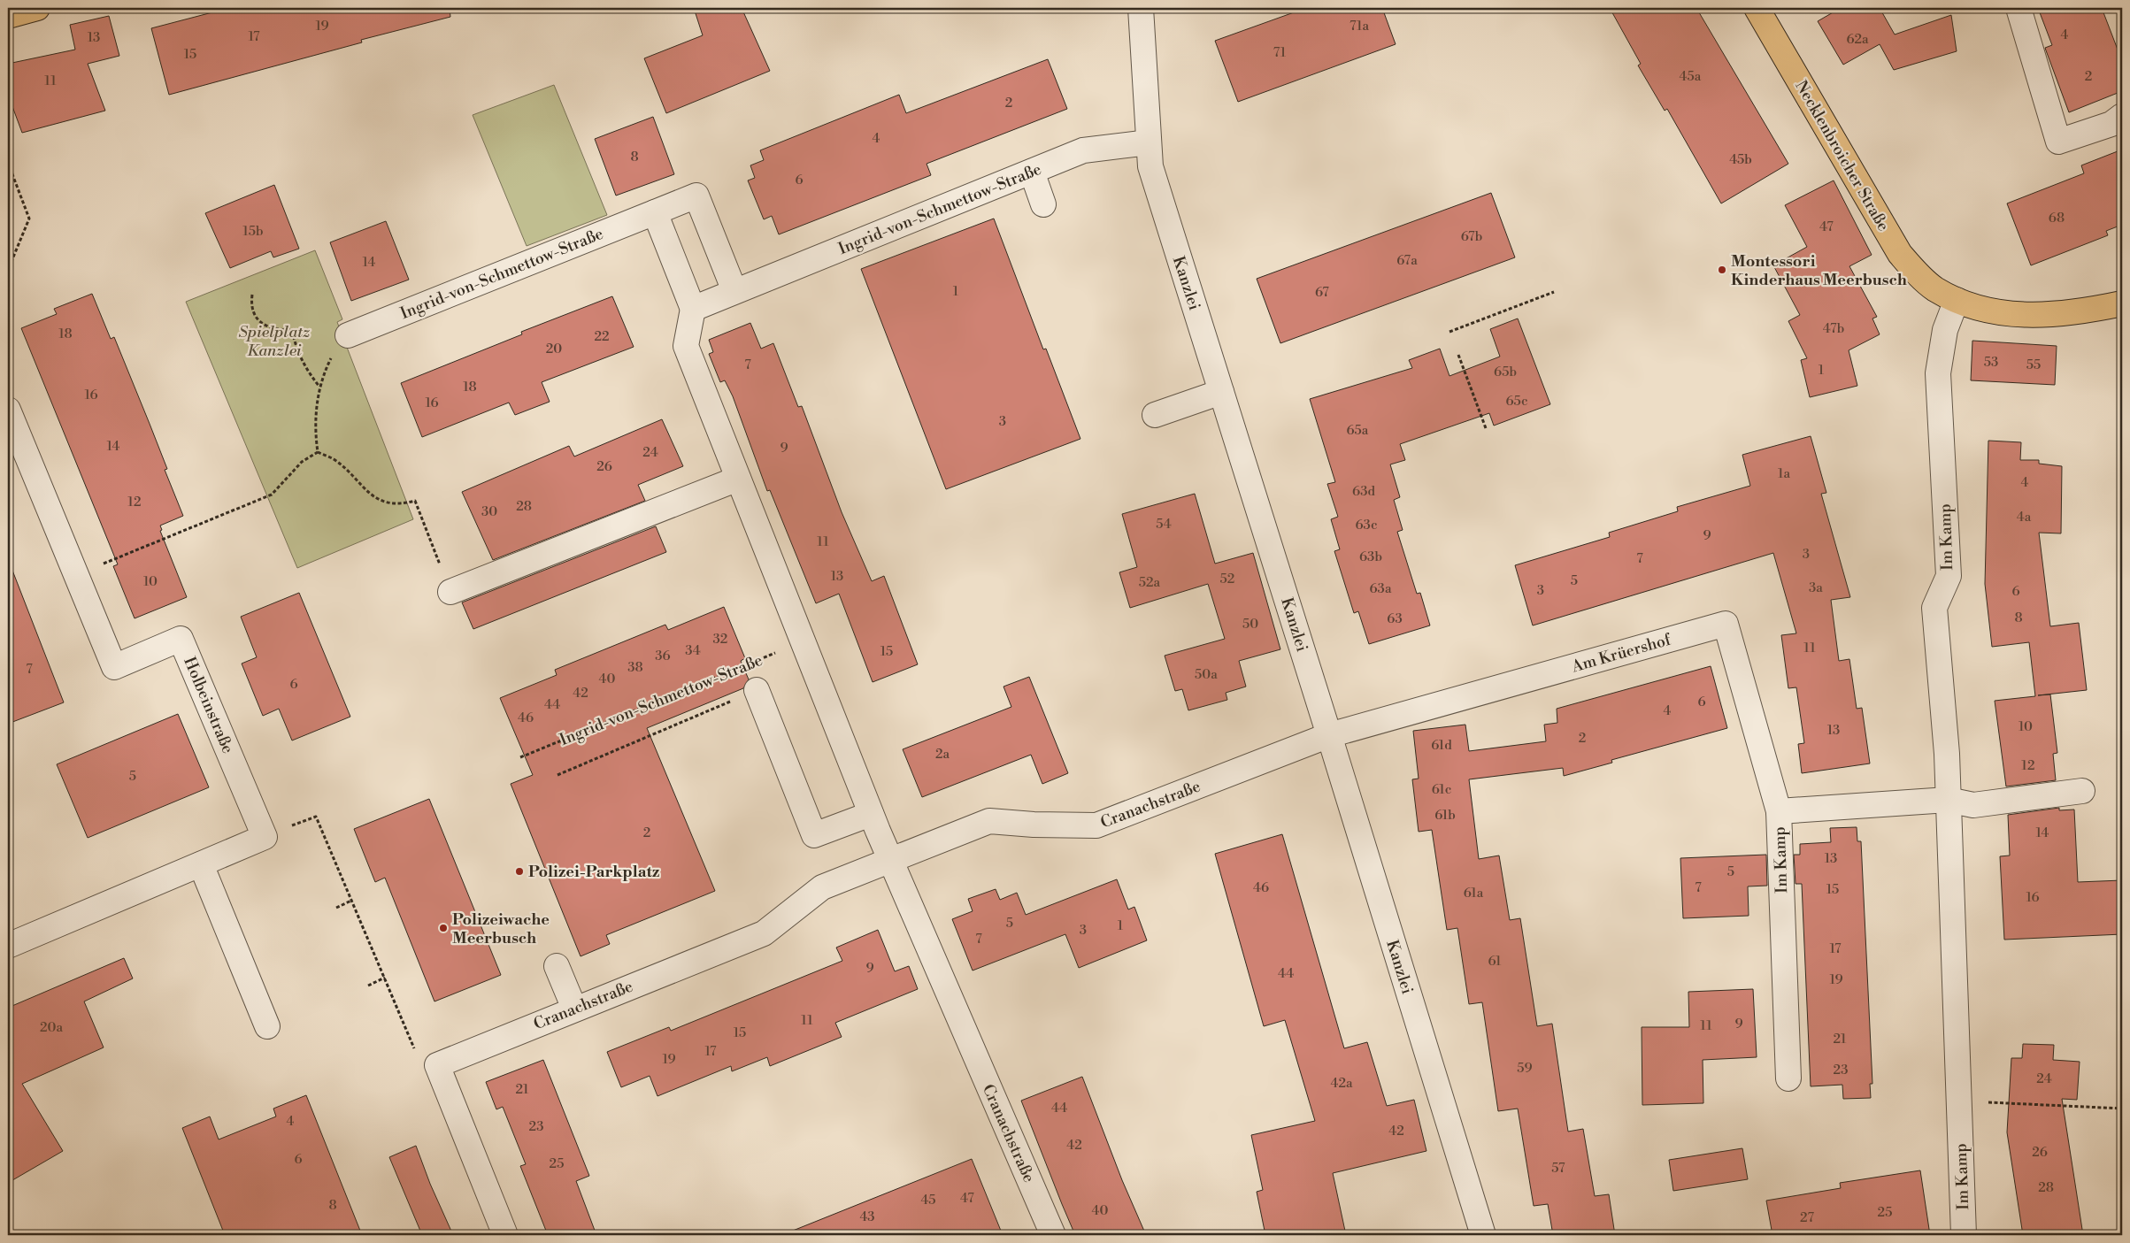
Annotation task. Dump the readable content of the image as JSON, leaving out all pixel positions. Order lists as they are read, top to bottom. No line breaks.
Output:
{"streets":{"main road":["Necklenbroicher Straße"],"street":["Ingrid-von-Schmettow-Straße","Kanzlei","Im Kamp","Am Krüershof","Holbeinstraße","Cranachstraße"]},"crossings":[["Necklenbroicher Straße","Im Kamp"],["Ingrid-von-Schmettow-Straße","Kanzlei"],["Kanzlei","Am Krüershof"],["Kanzlei","Cranachstraße"],["Im Kamp","Am Krüershof"],["Am Krüershof","Cranachstraße"]],"parks":["Spielplatz Kanzlei"],"places":["Montessori Kinderhaus Meerbusch","Polizei-Parkplatz","Polizeiwache Meerbusch"],"house_numbers":["19","71a","4","17","13","62a","71","15","45a","2","11","2","4","8","45b","6","68","47","15b","67b","67a","14","1","67","47b","18","22","20","53","7","55","1","65b","18","16","65c","16","3","65a","14","9","24","26","1a","4","63d","12","28","30","4a","54","63c","9","11","3","63b","7","13","52","5","10","52a","3a","63a","3","6","8","63","50","32","11","34","15","36","38","7","50a","40","6","42","6","44","4","46","10","13","2","61d","2a","12","5","61c","61b","2","14","13","5","46","7","15","61a","16","5","1","3","7","17","61","9","44","19","11","9","11","20a","15","21","17","19","59","23","24","42a","21","44","4","23","42","42","26","6","25","57","28","47","45","8","40","25","43","27"]}
